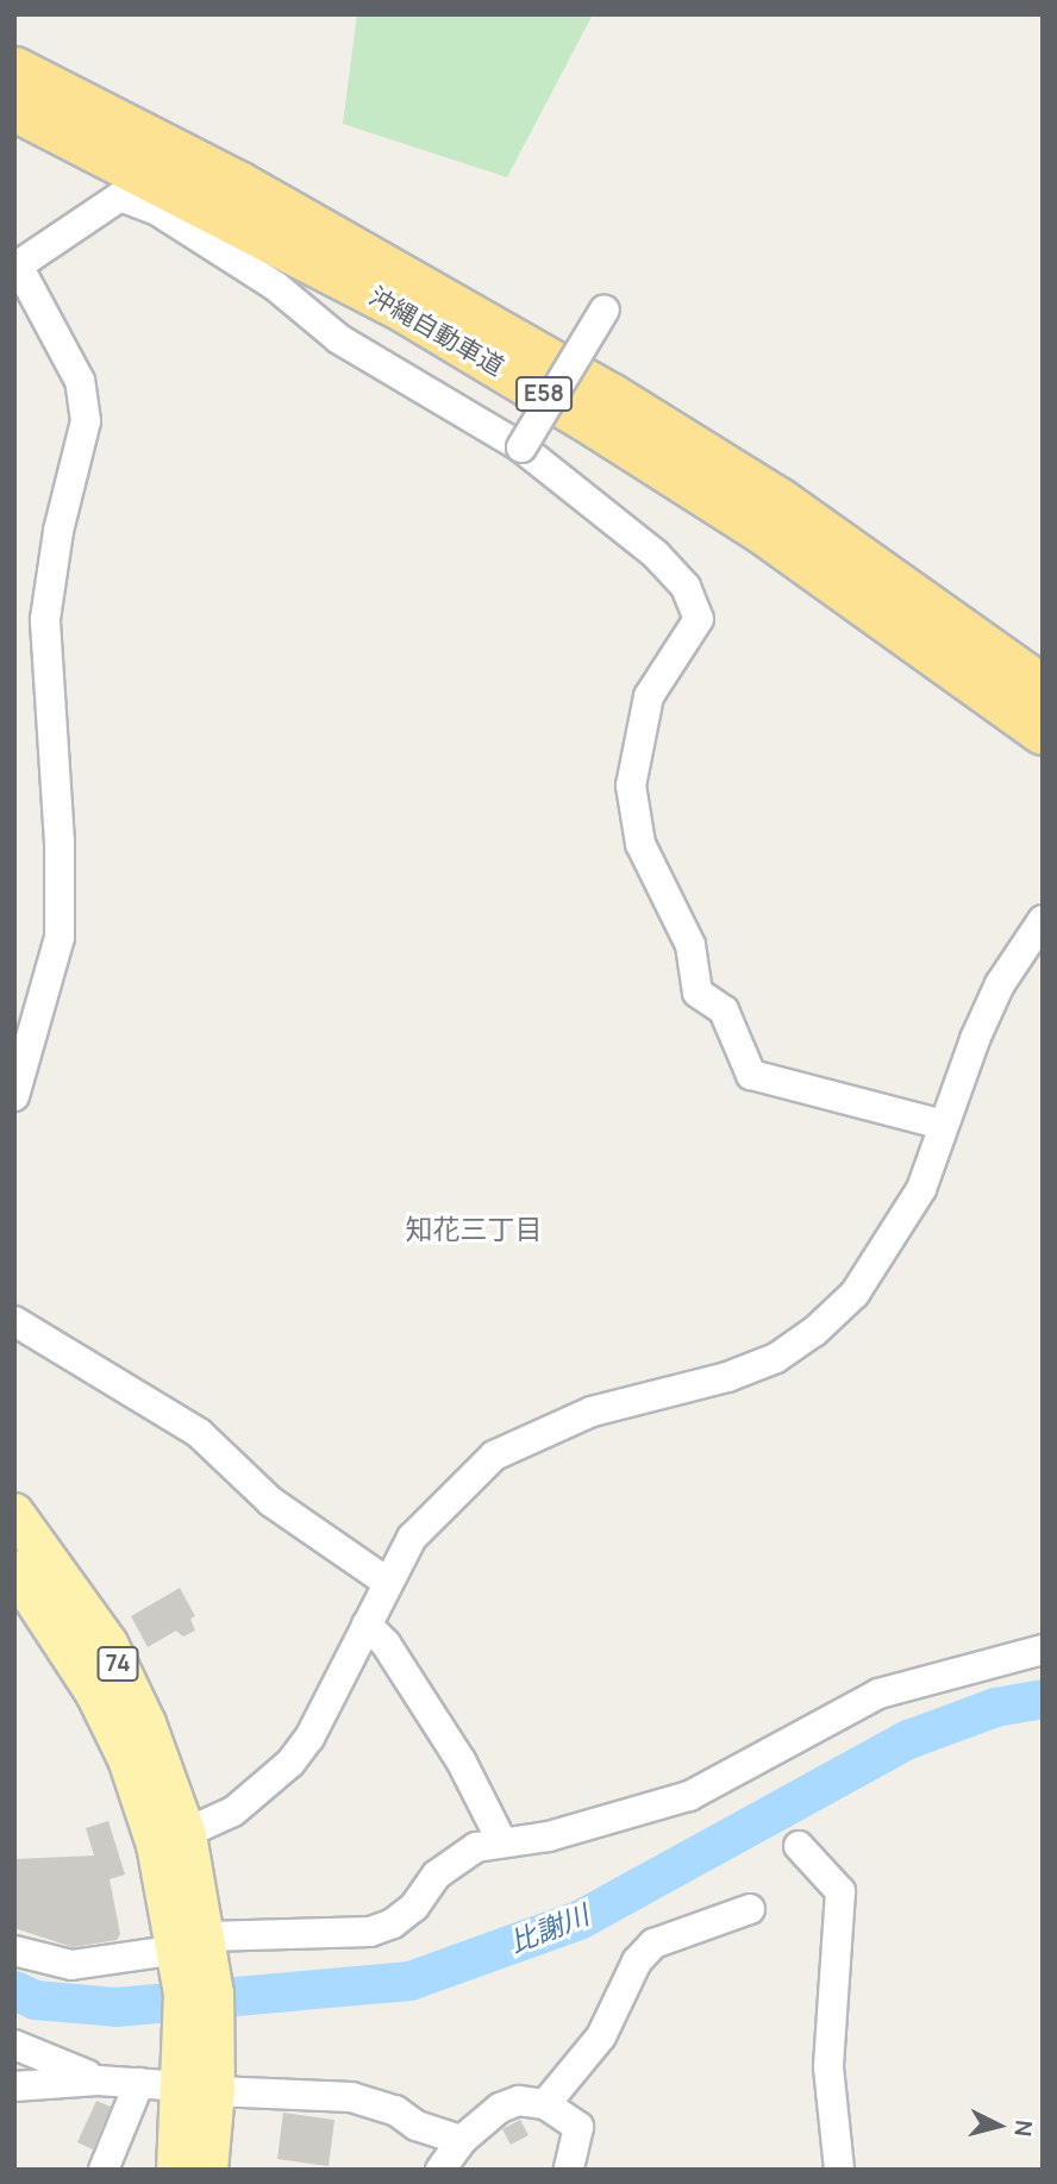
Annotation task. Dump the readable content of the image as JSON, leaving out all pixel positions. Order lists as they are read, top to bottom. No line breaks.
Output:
{"streets":{"highway":["沖縄自動車道","E58"],"main road":["74"]},"districts":["知花三丁目"],"water":["比謝川"],"north":"right"}
